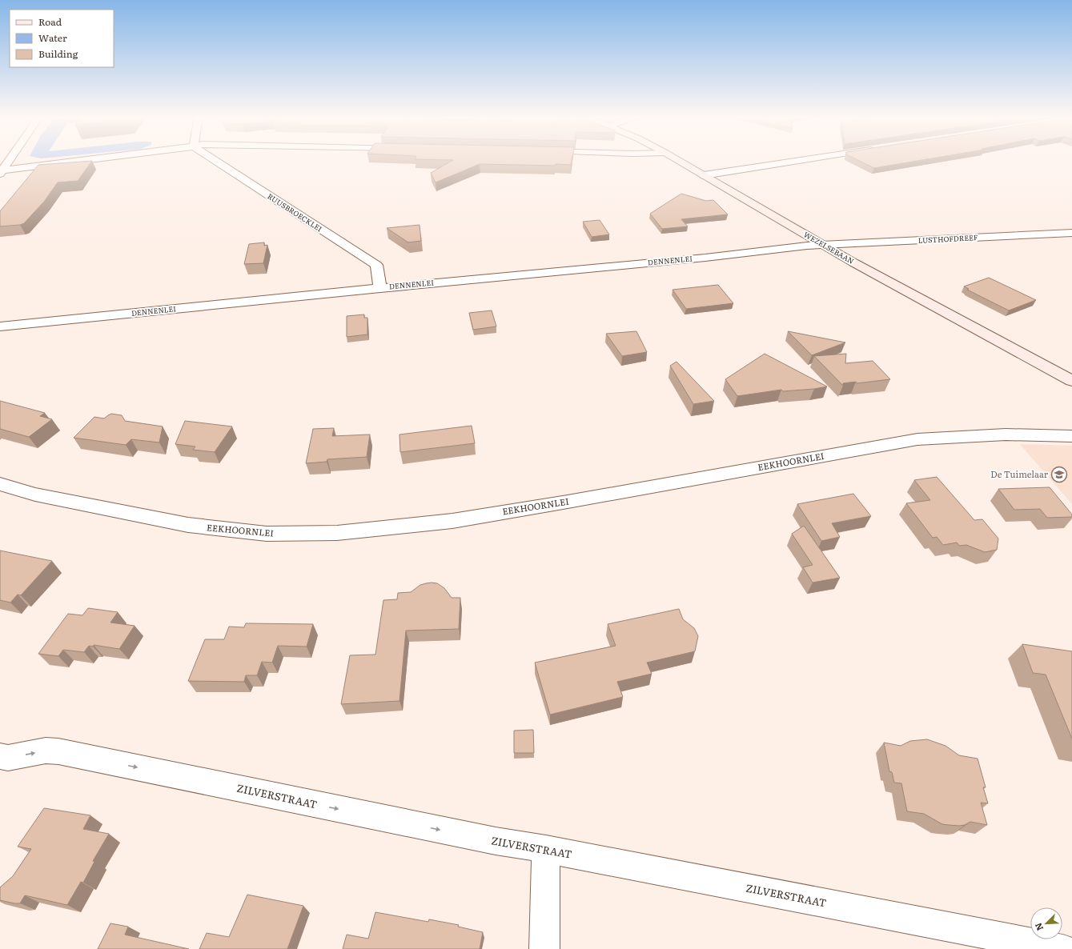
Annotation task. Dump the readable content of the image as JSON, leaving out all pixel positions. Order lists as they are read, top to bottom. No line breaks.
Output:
{"streets":{"street":["RUUSBROECKLEI","LUSTHOFDREEF","WEZELSEBAAN","DENNENLEI","EEKHOORNLEI","ZILVERSTRAAT"]},"crossings":[["RUUSBROECKLEI","DENNENLEI"],["LUSTHOFDREEF","WEZELSEBAAN"],["LUSTHOFDREEF","DENNENLEI"],["WEZELSEBAAN","DENNENLEI"]],"one_way":["ZILVERSTRAAT"],"places":{"school or university":["De Tuimelaar"]},"legend":["Road","Water","Building"],"north":"bottom left"}
